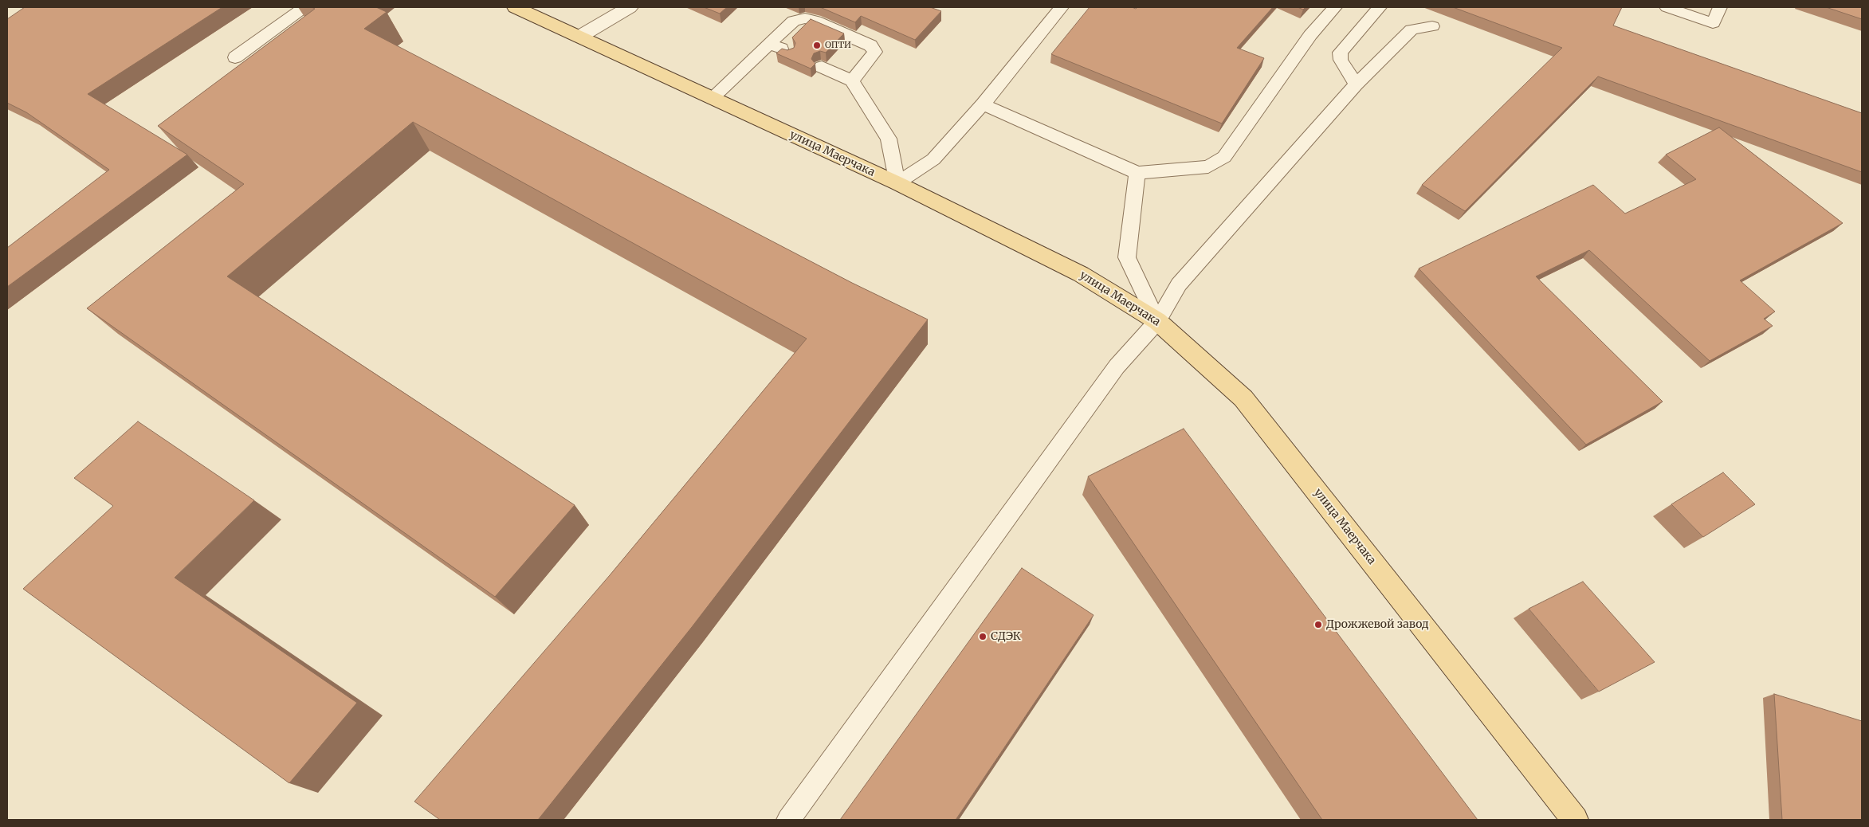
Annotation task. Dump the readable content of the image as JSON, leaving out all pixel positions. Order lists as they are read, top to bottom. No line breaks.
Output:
{"streets":{"main road":["улица Маерчака"]},"places":["ОПТИ","Дрожжевой завод","СДЭК"]}
